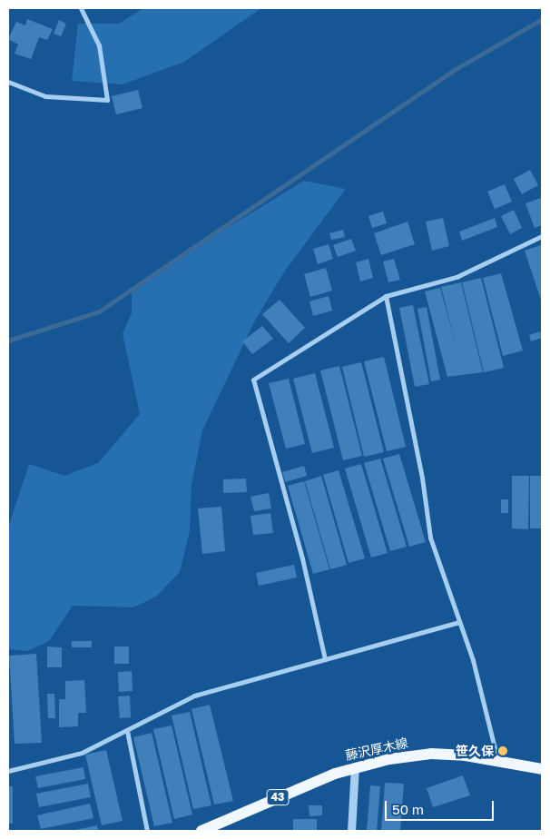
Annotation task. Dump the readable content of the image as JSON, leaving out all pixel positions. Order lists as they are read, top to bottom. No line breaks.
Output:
{"streets":{"main road":["藤沢厚木線","43"]},"places":["笹久保"],"scale_bar":"50 m"}
